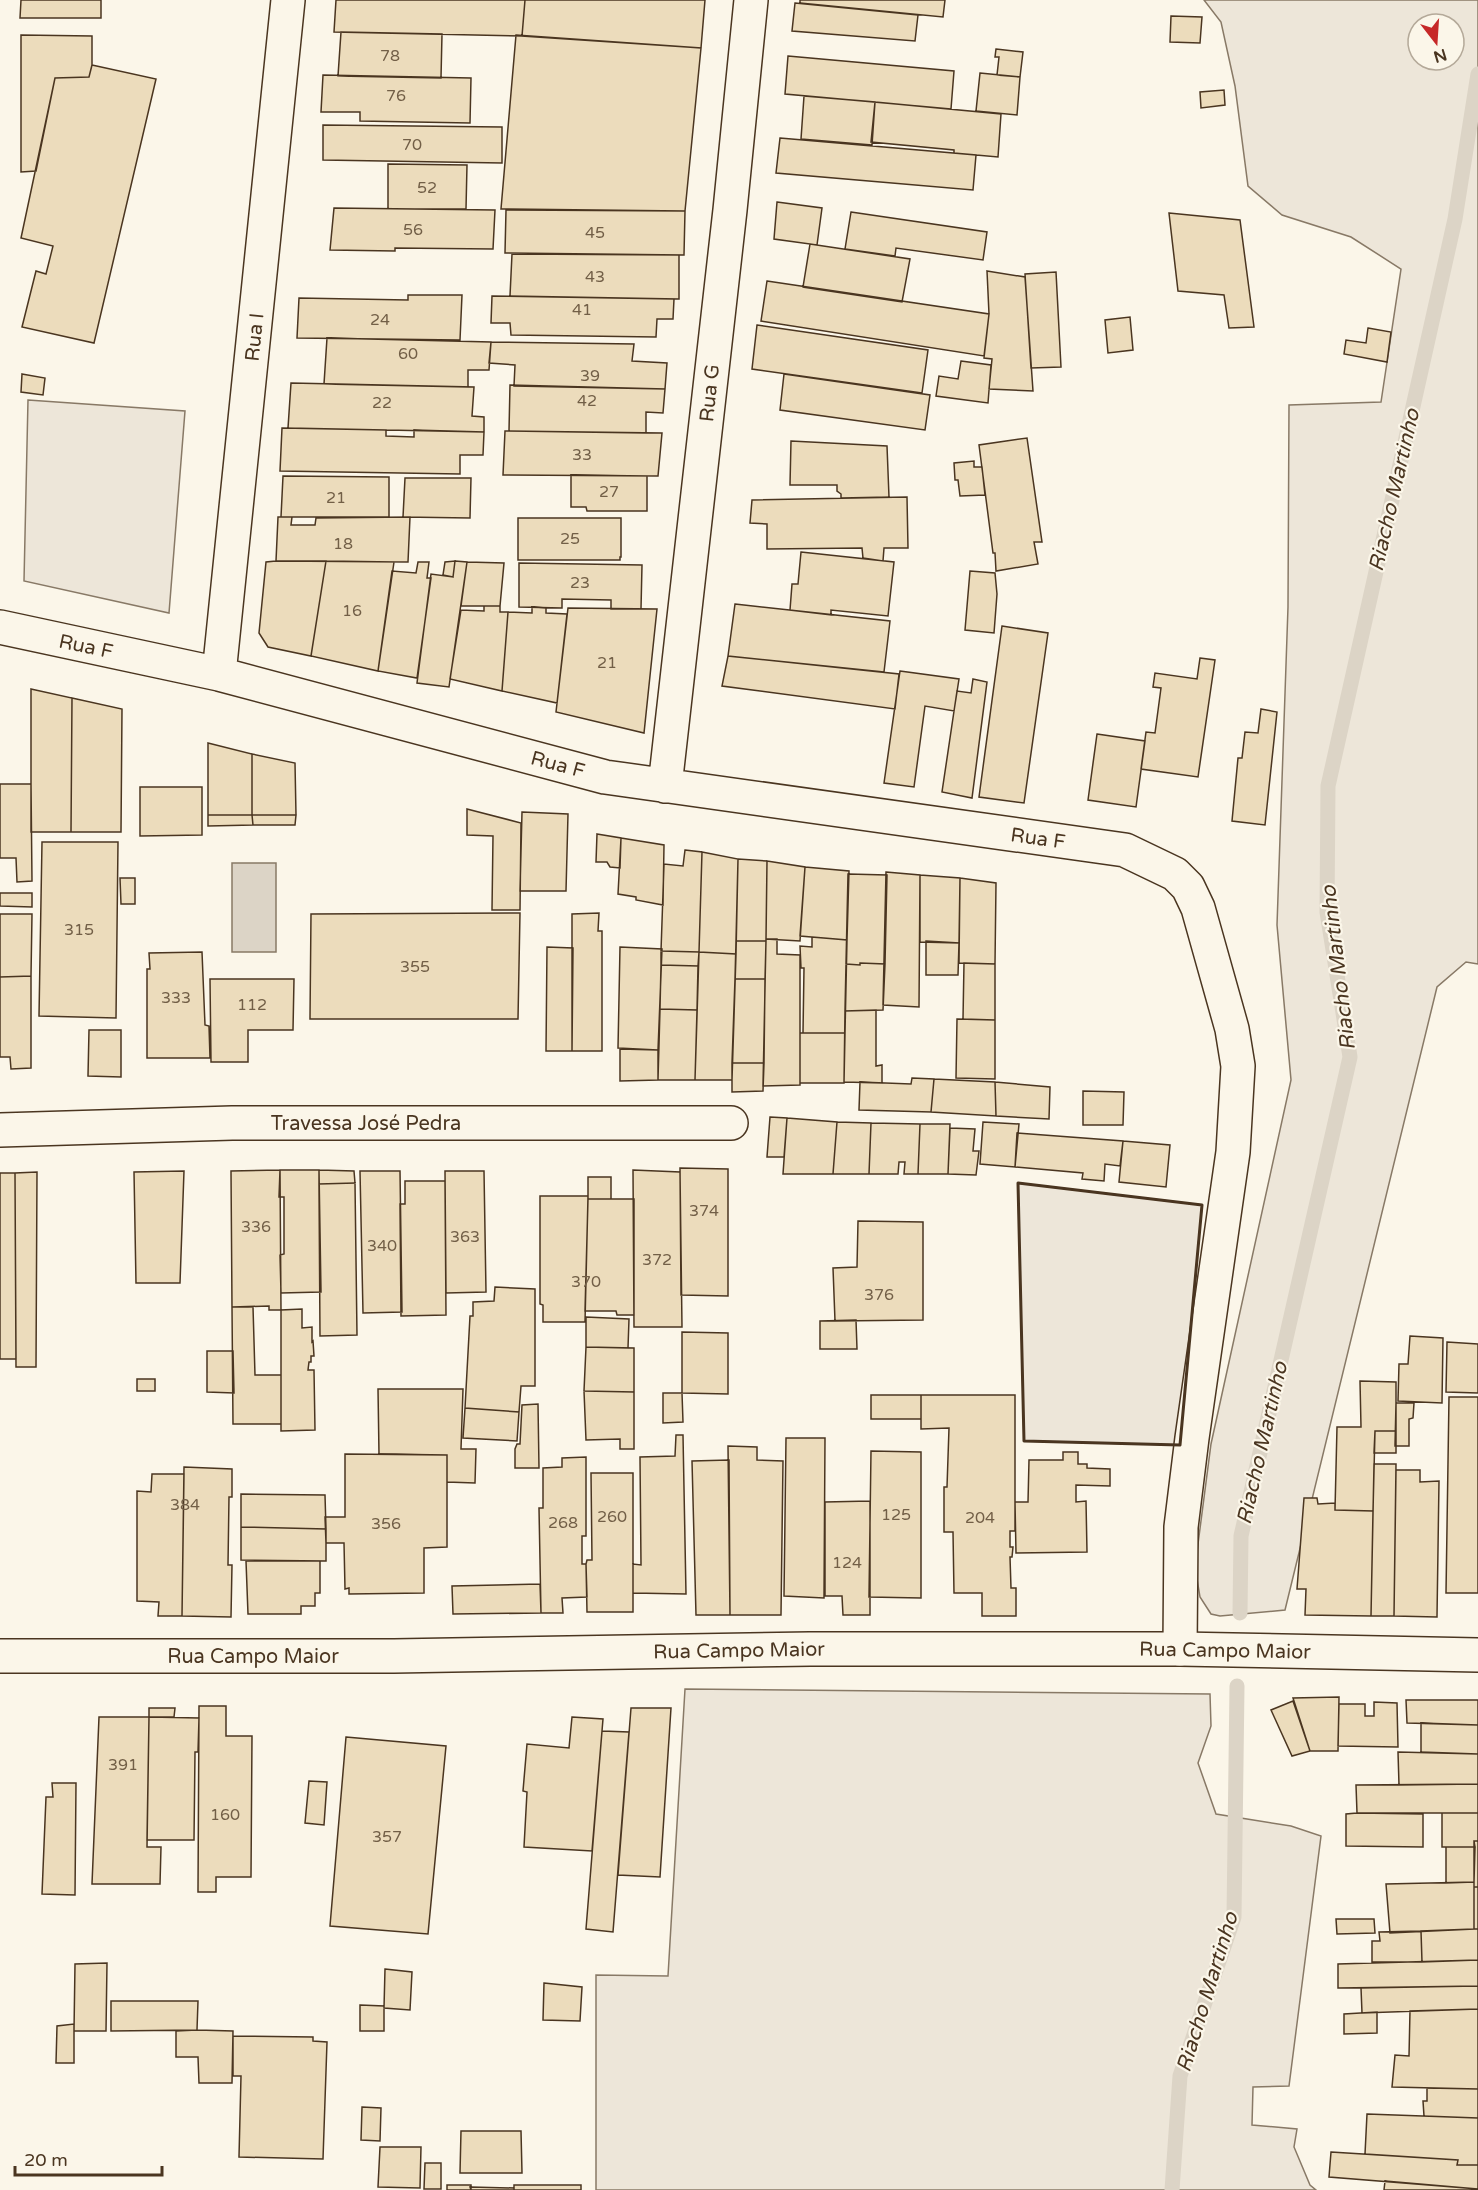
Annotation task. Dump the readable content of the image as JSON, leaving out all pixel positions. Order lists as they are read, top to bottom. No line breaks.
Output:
{"streets":{"street":["Rua I","Rua G","Rua F","Travessa José Pedra","Rua Campo Maior"]},"crossings":[["Rua I","Rua F"],["Rua G","Rua F"],["Rua F","Rua Campo Maior"]],"water":["Riacho Martinho"],"house_numbers":["78","76","70","52","56","45","43","41","24","60","39","42","22","33","27","21","25","18","23","16","21","315","355","333","112","374","336","363","340","372","370","376","384","125","260","204","268","356","124","391","160","357"],"scale_bar":"20 m","north":"bottom"}
